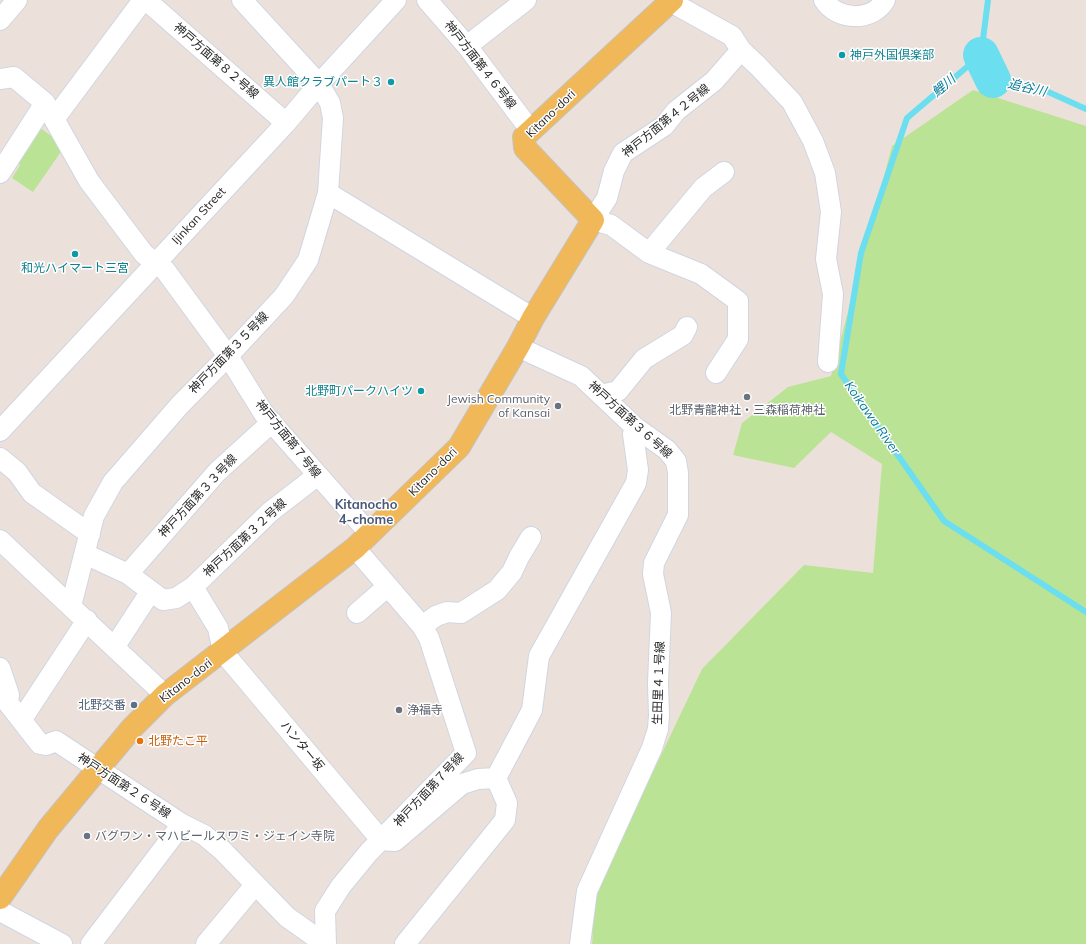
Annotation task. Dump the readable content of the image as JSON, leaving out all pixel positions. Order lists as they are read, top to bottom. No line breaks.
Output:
{"streets":{"main road":["Kitano-dori"],"street":["神戸方面第８２号線","神戸方面第４６号線","神戸方面第４２号線","Ijinkan Street","神戸方面第３５号線","神戸方面第３６号線","神戸方面第７号線","神戸方面第３３号線","神戸方面第３２号線","生田里４１号線","ハンター坂","神戸方面第２６号線"]},"crossings":[["神戸方面第８２号線","Ijinkan Street"],["神戸方面第４６号線","Kitano-dori"],["Kitano-dori","神戸方面第４２号線"],["Kitano-dori","神戸方面第３６号線"],["Kitano-dori","神戸方面第７号線"],["Kitano-dori","ハンター坂"],["Kitano-dori","神戸方面第２６号線"],["Ijinkan Street","神戸方面第３５号線"],["Ijinkan Street","神戸方面第７号線"],["神戸方面第３５号線","神戸方面第７号線"],["神戸方面第３５号線","神戸方面第３２号線"],["神戸方面第３６号線","生田里４１号線"],["神戸方面第７号線","神戸方面第３３号線"],["神戸方面第７号線","神戸方面第３２号線"],["神戸方面第７号線","ハンター坂"],["神戸方面第７号線","神戸方面第２６号線"],["神戸方面第３３号線","神戸方面第３２号線"]],"districts":["Kitanocho 4-chome"],"water":["鯉川","追谷川","Koikawa River"],"places":["神戸外国倶楽部","異人館クラブパート３","和光ハイマート三宮","北野町パークハイツ","北野青龍神社・三森稲荷神社","Jewish Community of Kansai","北野交番","浄福寺","北野たこ平","バグワン・マハビールスワミ・ジェイン寺院"]}
